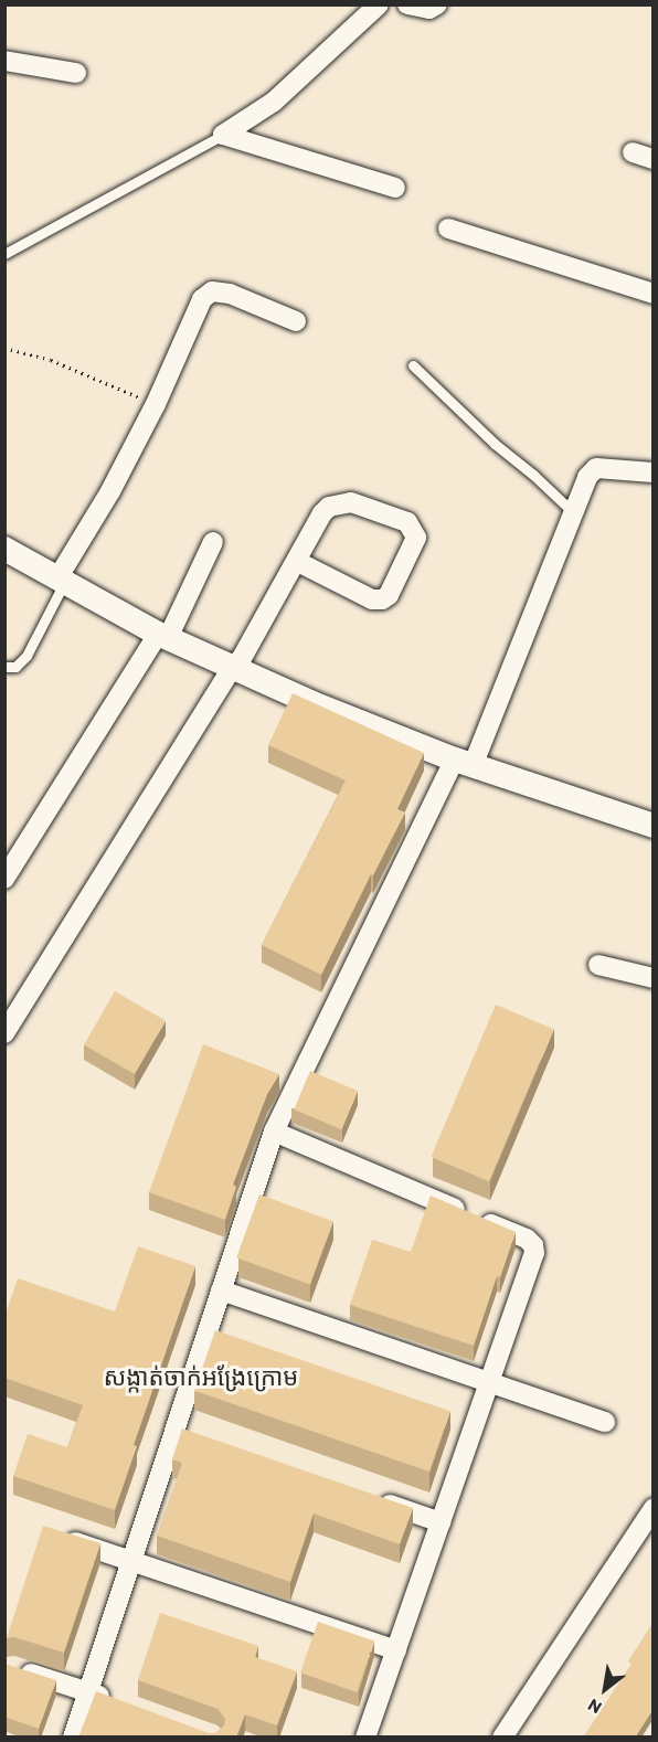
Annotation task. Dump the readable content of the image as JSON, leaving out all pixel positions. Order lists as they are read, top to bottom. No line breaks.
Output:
{"districts":["សង្កាត់ចាក់អង្រែក្រោម"],"north":"bottom left"}
